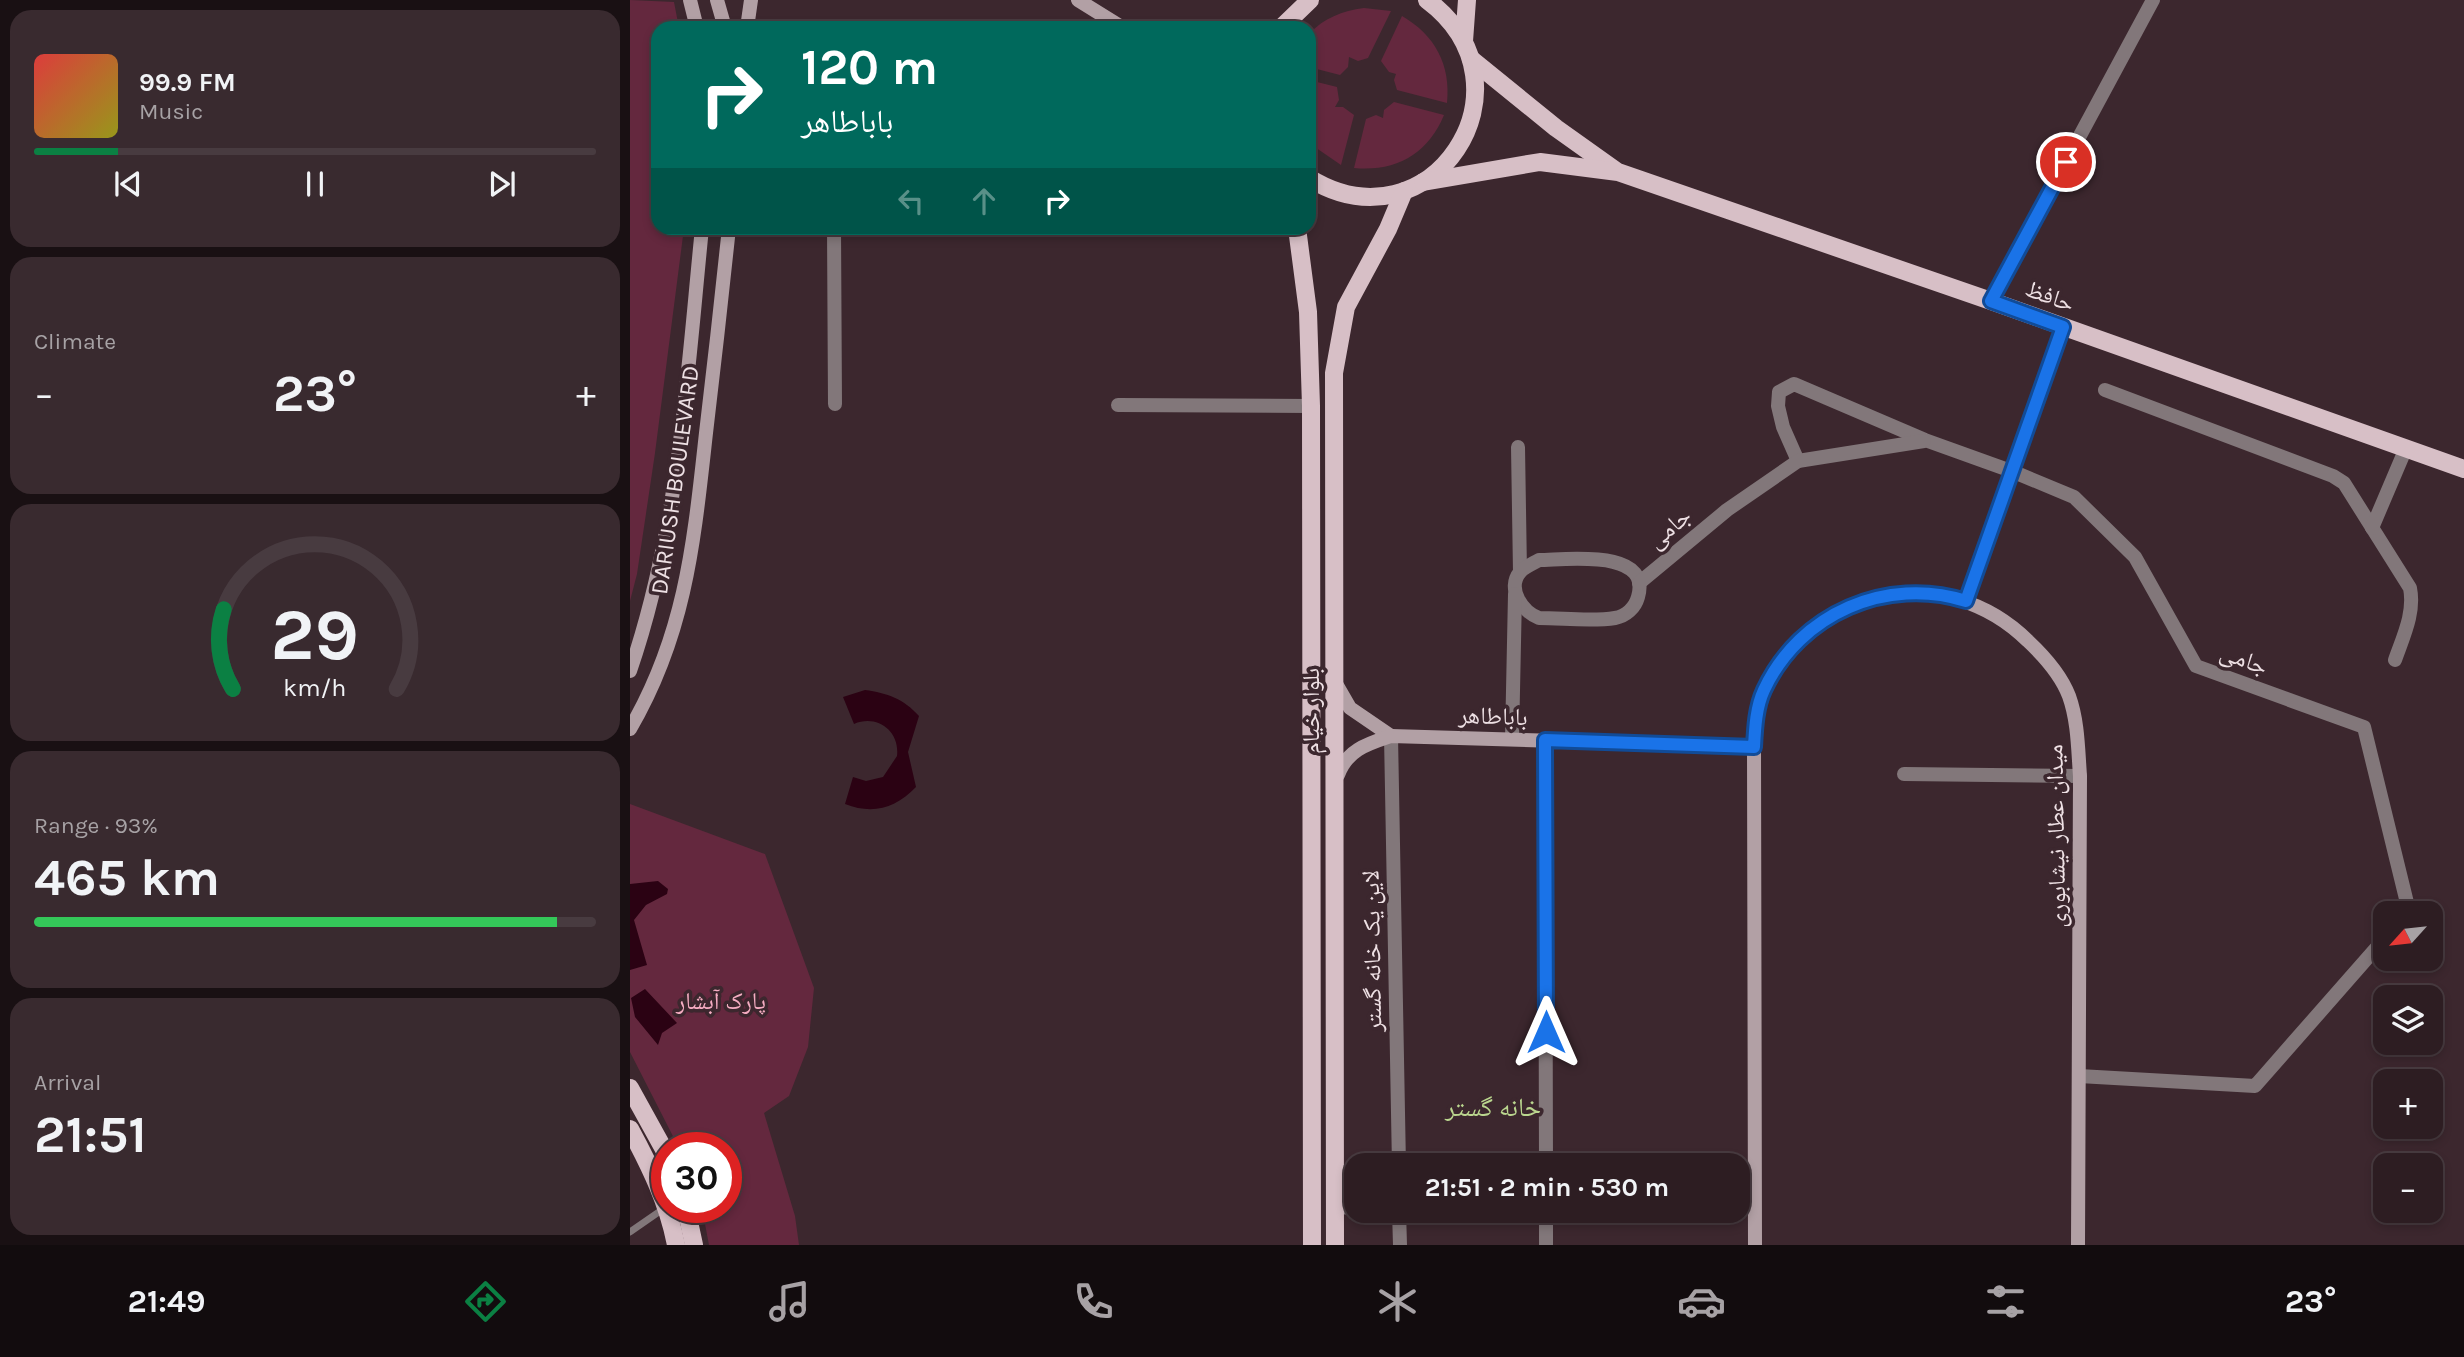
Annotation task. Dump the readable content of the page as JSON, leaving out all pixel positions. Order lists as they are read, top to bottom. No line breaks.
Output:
{"streets":{"main road":["حافظ","بلوار خیام"],"street":["DARIUSH BOULEVARD","جامی","باباطاهر","میدان عطار نیشابوری","لاین یک خانه گستر"]},"crossings":[["بلوار خیام","باباطاهر"],["باباطاهر","میدان عطار نیشابوری"],["باباطاهر","لاین یک خانه گستر"]],"districts":["خانه گستر"],"parks":["پارک آبشار"],"north":"bottom left","page":{"turn":["120 m","باباطاهر"],"song":["99.9 FM","Music"],"tile":["Climate",["Range · 93%","465 km"],["Arrival","21:51"]],"heat":["−","23°","+"],"map_buttons":["+","−"],"limit":"30","trip":"21:51 · 2 min · 530 m","tabs":["21:49","23°"],"gauge":["29","km/h"]}}
